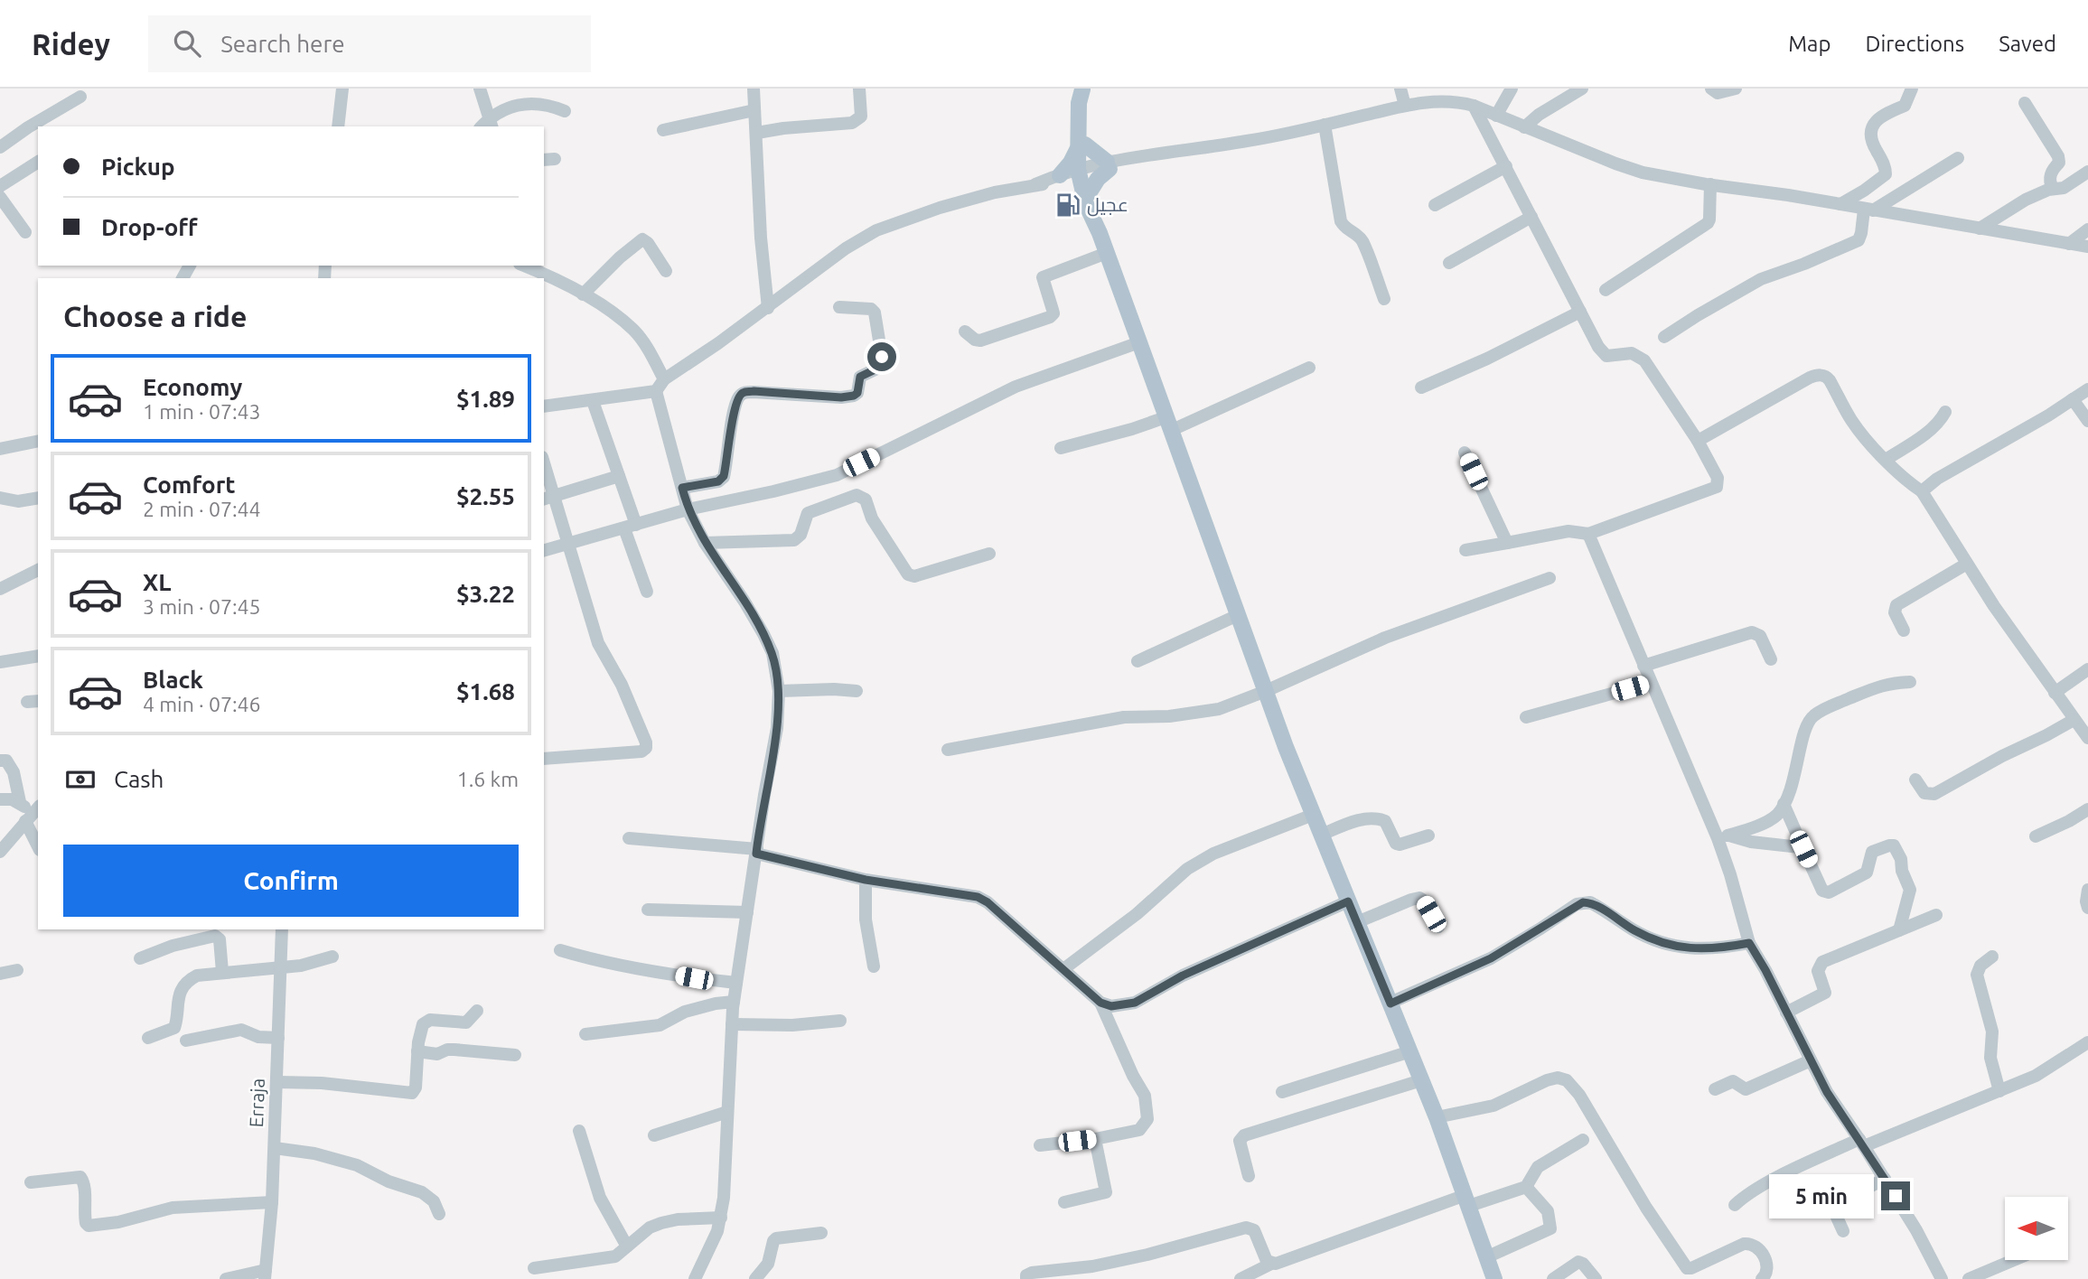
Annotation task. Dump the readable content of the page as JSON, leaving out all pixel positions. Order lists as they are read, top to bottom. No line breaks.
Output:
{"streets":{"street":["Erraja"]},"places":{"fuel station":["عجيل"]},"north":"left","page":{"header":"Ridey","search":"Search here","nav":["Map","Directions","Saved"],"banner":["Pickup","Drop-off"],"heading":"Choose a ride","list":[{"name":"Economy","note":"1 min · 07:43","value":"$1.89"},{"name":"Comfort","note":"2 min · 07:44","value":"$2.55"},{"name":"XL","note":"3 min · 07:45","value":"$3.22"},{"name":"Black","note":"4 min · 07:46","value":"$1.68"}],"pay":["Cash","1.6 km"],"buttons":"Confirm","bubble":"5 min"}}
